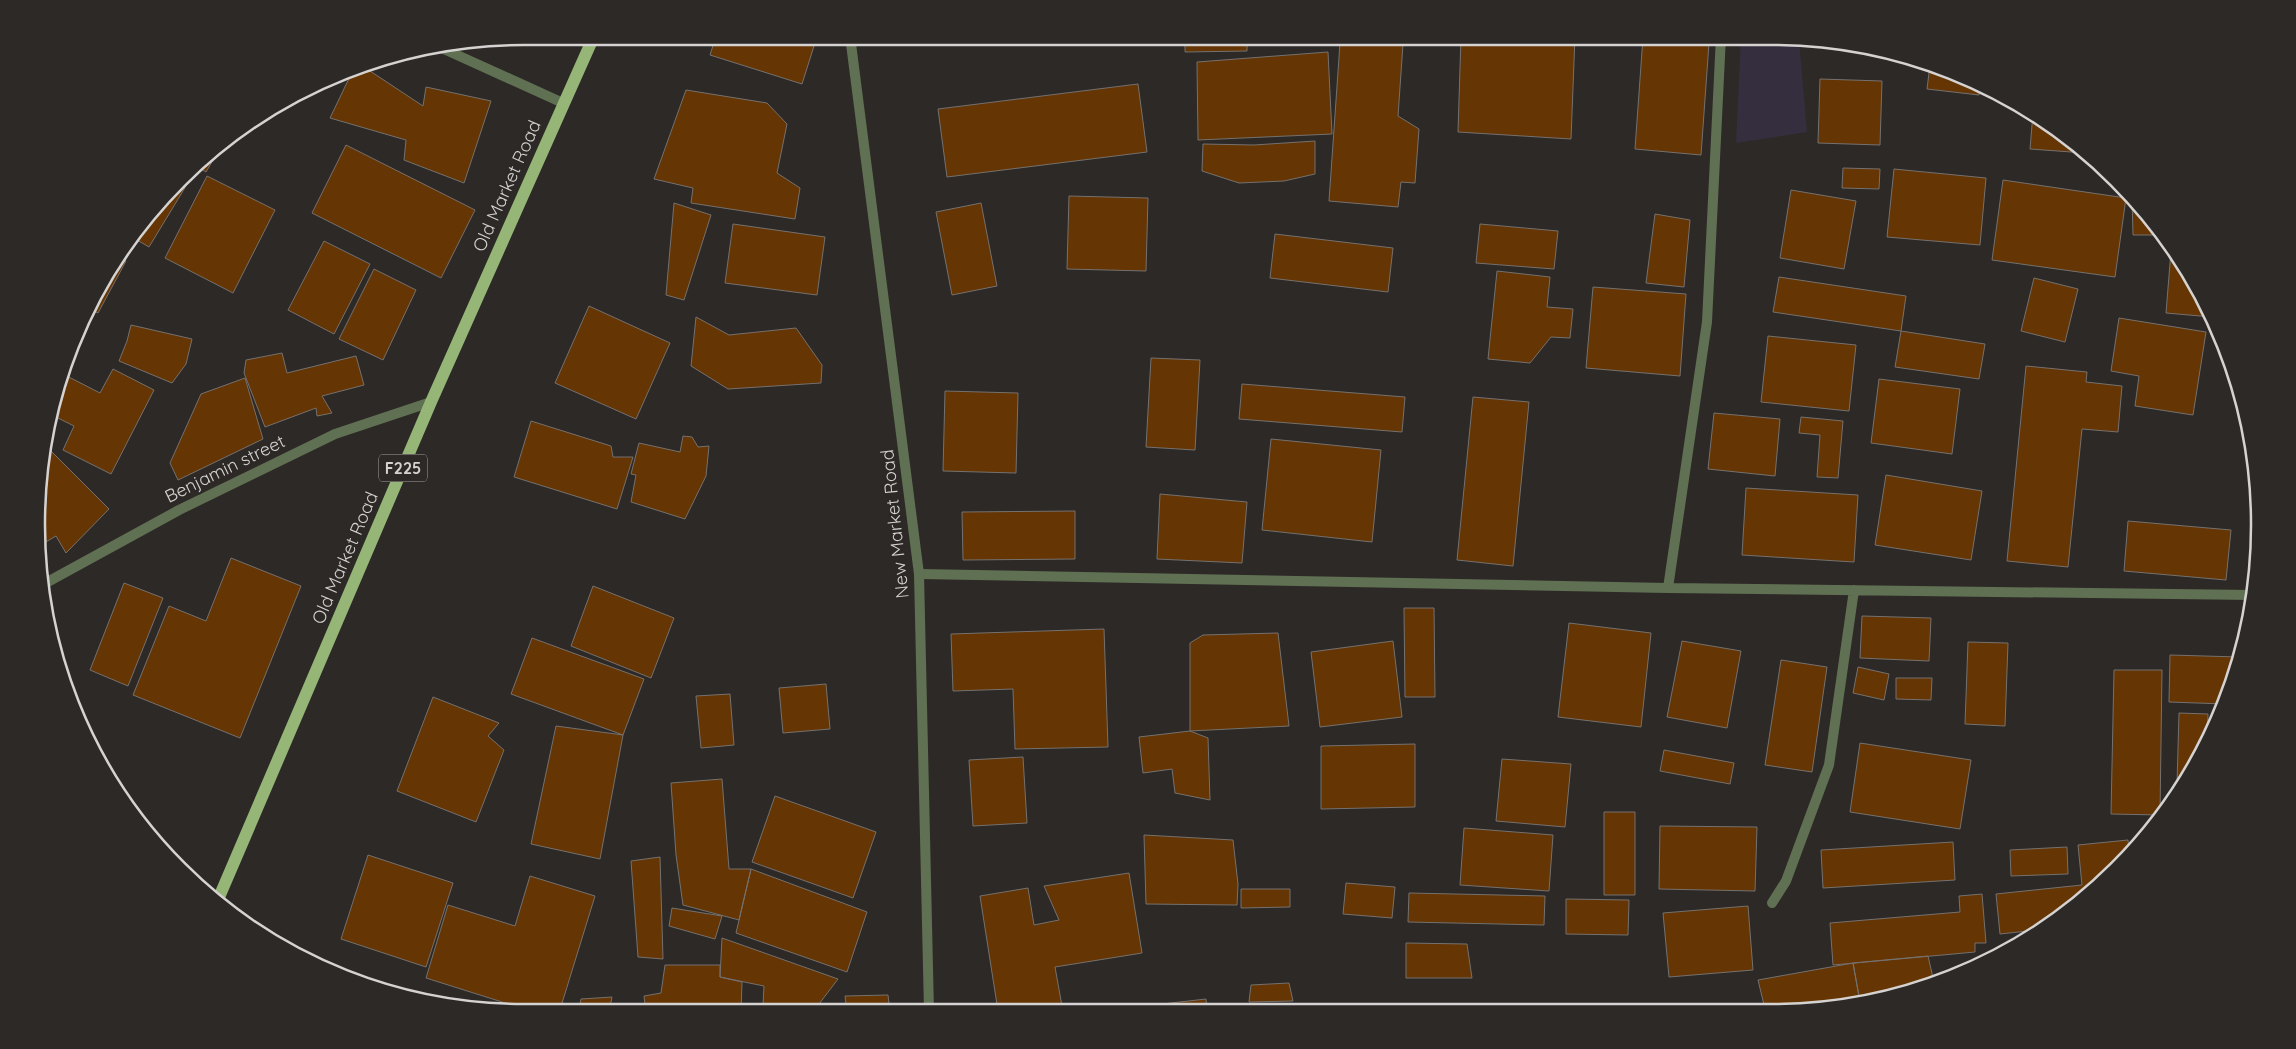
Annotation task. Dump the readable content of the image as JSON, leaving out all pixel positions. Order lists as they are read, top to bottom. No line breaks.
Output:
{"streets":{"main road":["Old Market Road","F225"],"street":["Benjamin street","New Market Road"]},"crossings":[["Old Market Road","Benjamin street"]]}
